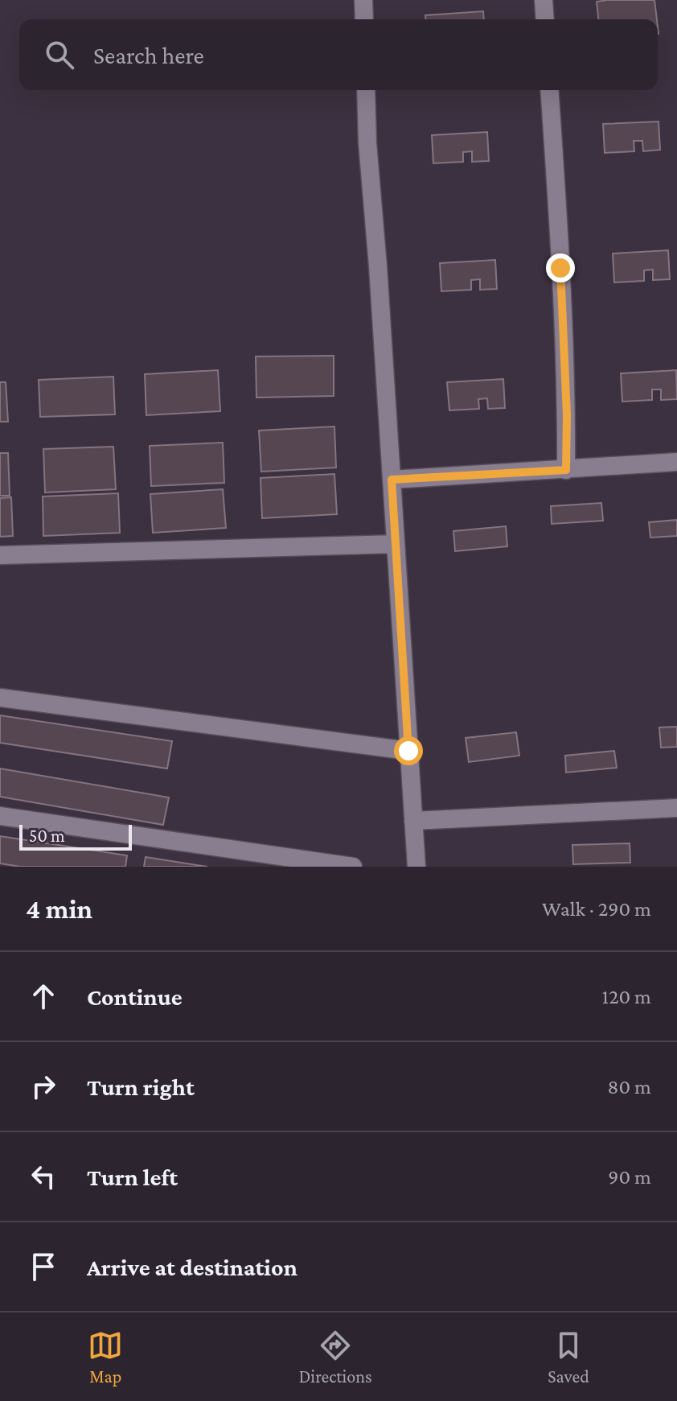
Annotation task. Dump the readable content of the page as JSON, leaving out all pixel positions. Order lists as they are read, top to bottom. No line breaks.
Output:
{"scale_bar":"50 m","page":{"search":"Search here","scale":"50 m","heading":["4 min","Walk · 290 m"],"list":[["Continue","120 m"],["Turn right","80 m"],["Turn left","90 m"],"Arrive at destination"],"nav":["Map","Directions","Saved"]}}
